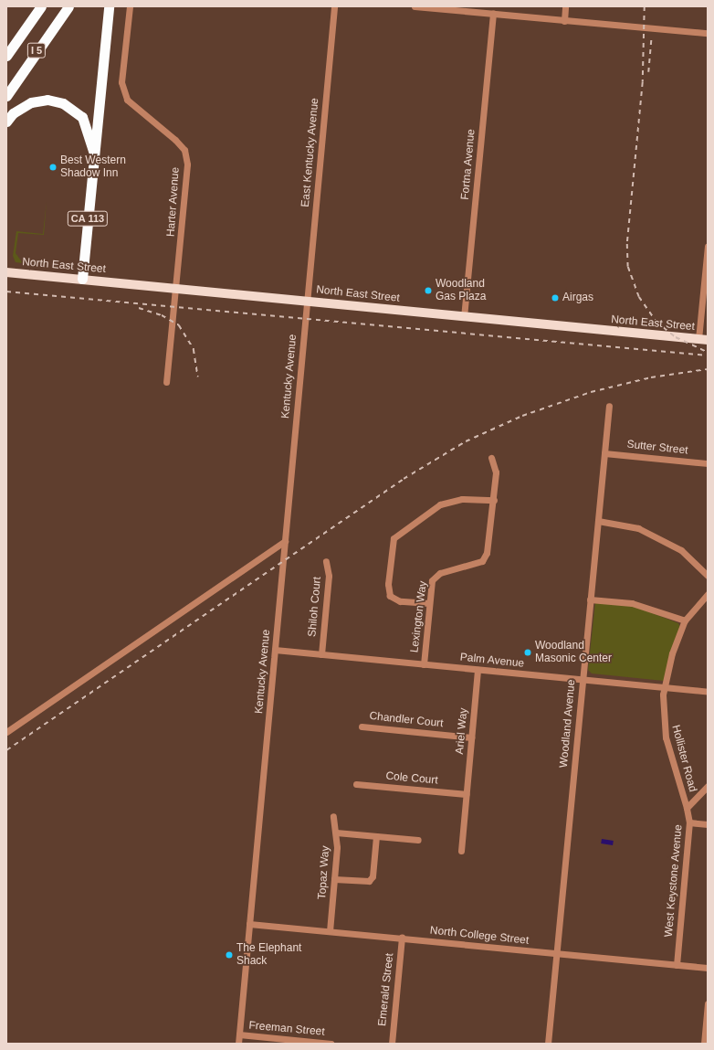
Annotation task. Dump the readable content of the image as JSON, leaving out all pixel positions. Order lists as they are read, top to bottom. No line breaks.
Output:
{"streets":{"highway":["I 5","CA 113"],"main road":["North East Street"],"street":["East Kentucky Avenue","Fortna Avenue","Harter Avenue","Kentucky Avenue","Sutter Street","Shiloh Court","Lexington Way","Palm Avenue","Chandler Court","Woodland Avenue","Ariel Way","Hollister Road","Cole Court","Topaz Way","West Keystone Avenue","North College Street","Emerald Street","Freeman Street"]},"crossings":[["East Kentucky Avenue","North East Street"],["East Kentucky Avenue","Kentucky Avenue"],["Fortna Avenue","North East Street"],["Harter Avenue","North East Street"],["CA 113","North East Street"],["North East Street","Kentucky Avenue"],["Kentucky Avenue","Palm Avenue"],["Kentucky Avenue","North College Street"],["Kentucky Avenue","Freeman Street"],["Sutter Street","Woodland Avenue"],["Shiloh Court","Palm Avenue"],["Lexington Way","Palm Avenue"],["Palm Avenue","Woodland Avenue"],["Palm Avenue","Ariel Way"],["Palm Avenue","Hollister Road"],["Chandler Court","Ariel Way"],["Woodland Avenue","North College Street"],["Ariel Way","Cole Court"],["Hollister Road","West Keystone Avenue"],["Topaz Way","North College Street"],["West Keystone Avenue","North College Street"],["North College Street","Emerald Street"]],"places":["Best Western Shadow Inn","Woodland Gas Plaza","Airgas","Woodland Masonic Center","The Elephant Shack"]}
